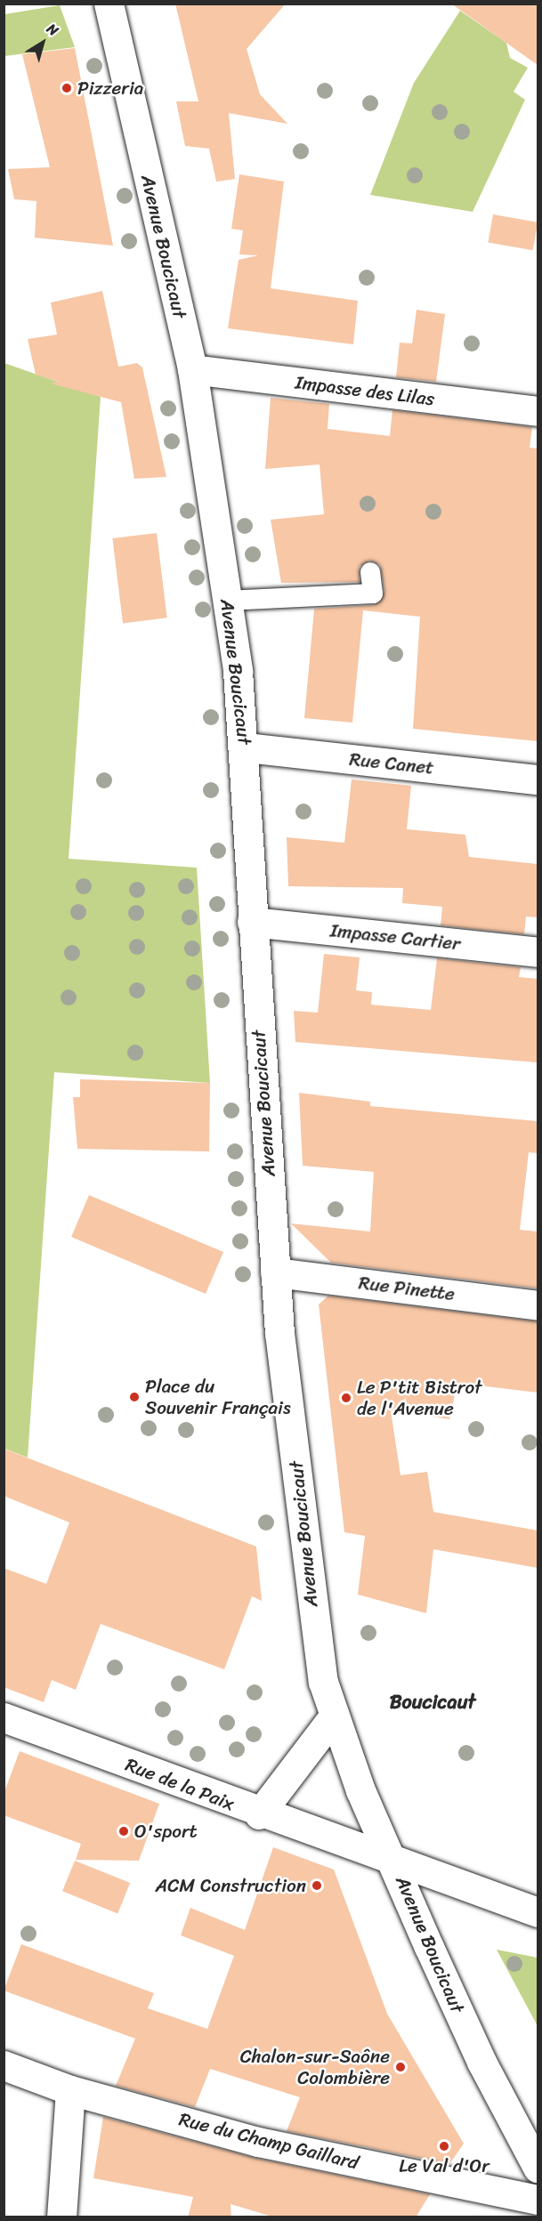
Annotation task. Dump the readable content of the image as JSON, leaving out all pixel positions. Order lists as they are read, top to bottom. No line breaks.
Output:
{"streets":{"street":["Avenue Boucicaut","Impasse des Lilas","Rue Canet","Impasse Cartier","Rue Pinette","Rue de la Paix","Rue du Champ Gaillard"]},"crossings":[["Avenue Boucicaut","Impasse des Lilas"],["Avenue Boucicaut","Rue Canet"],["Avenue Boucicaut","Impasse Cartier"],["Avenue Boucicaut","Rue Pinette"],["Avenue Boucicaut","Rue de la Paix"]],"districts":["Boucicaut"],"places":["Pizzeria","Place du Souvenir Français","Le P'tit Bistrot de l'Avenue","O'sport","ACM Construction","Chalon-sur-Saône Colombière","Le Val d'Or"],"north":"top right"}
